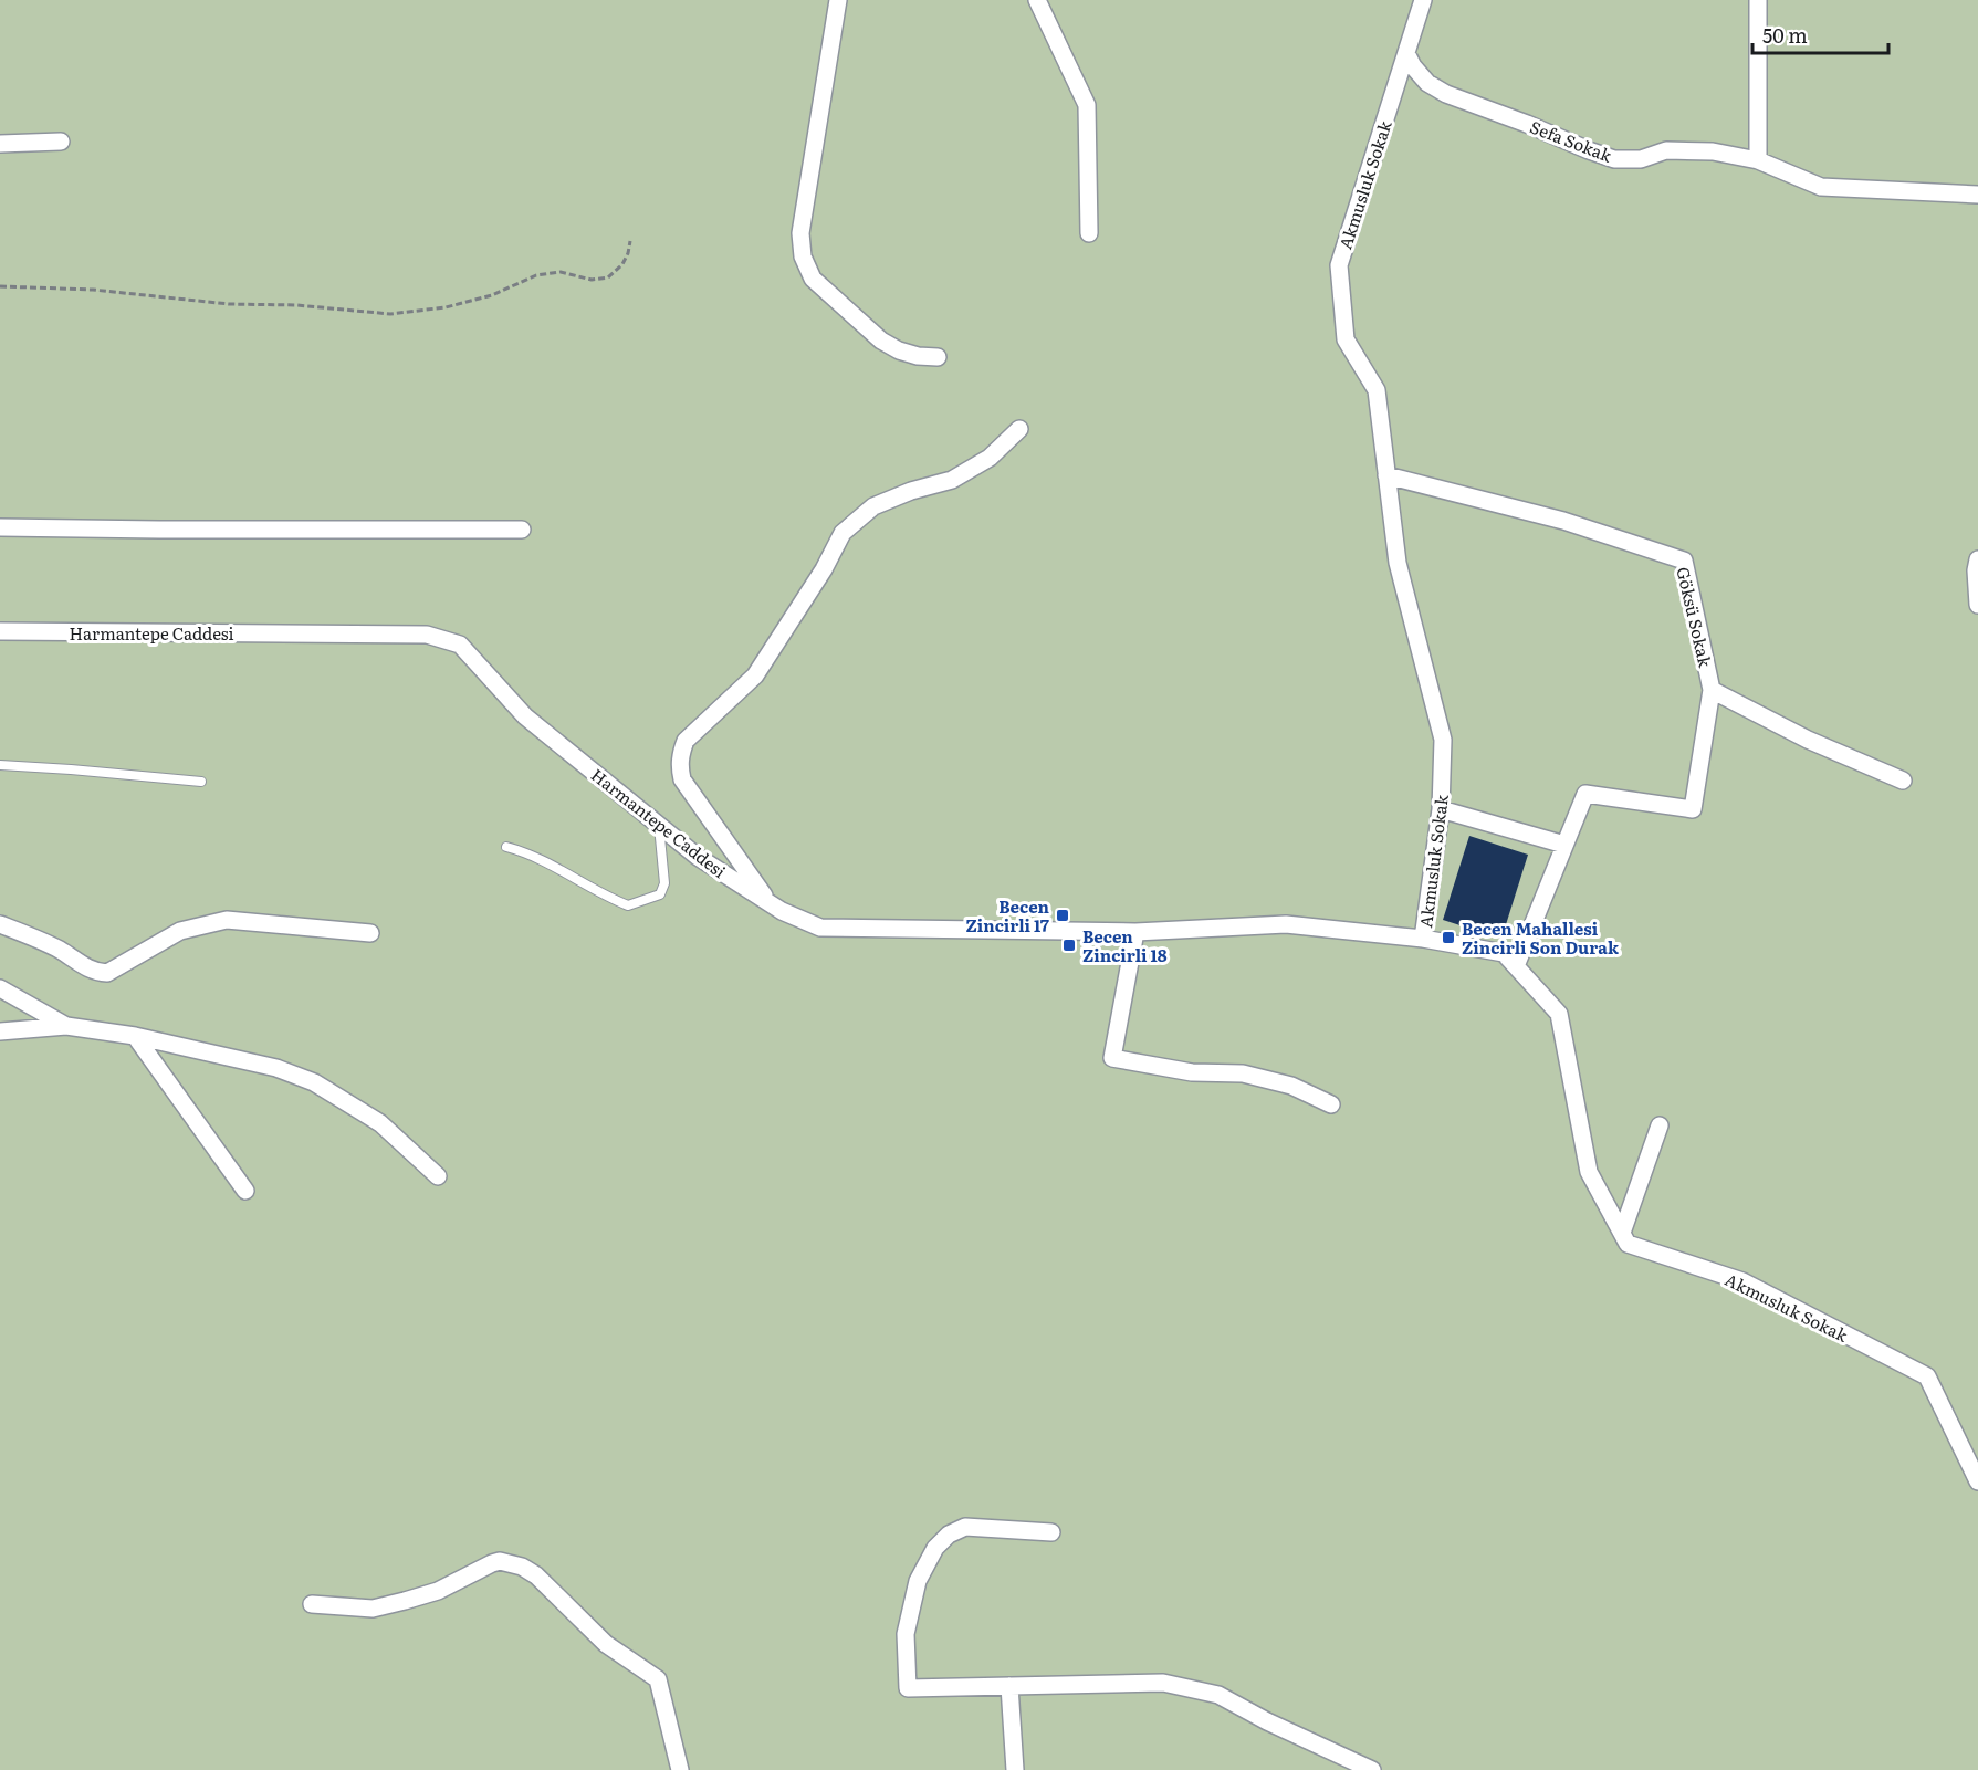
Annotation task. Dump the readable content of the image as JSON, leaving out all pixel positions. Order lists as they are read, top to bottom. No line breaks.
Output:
{"streets":{"street":["Sefa Sokak","Akmusluk Sokak","Göksü Sokak","Harmantepe Caddesi"]},"crossings":[["Sefa Sokak","Akmusluk Sokak"],["Akmusluk Sokak","Göksü Sokak"],["Akmusluk Sokak","Harmantepe Caddesi"]],"places":{"transit":["Becen Zincirli 17","Becen Mahallesi Zincirli Son Durak","Becen Zincirli 18"]},"scale_bar":"50 m"}
